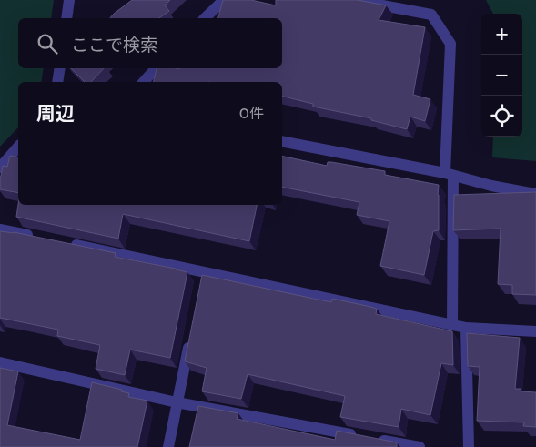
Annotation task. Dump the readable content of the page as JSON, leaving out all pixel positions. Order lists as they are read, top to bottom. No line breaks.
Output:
{"page":{"map_buttons":["+","−"],"search":"ここで検索","heading":["周辺","0件"]}}
